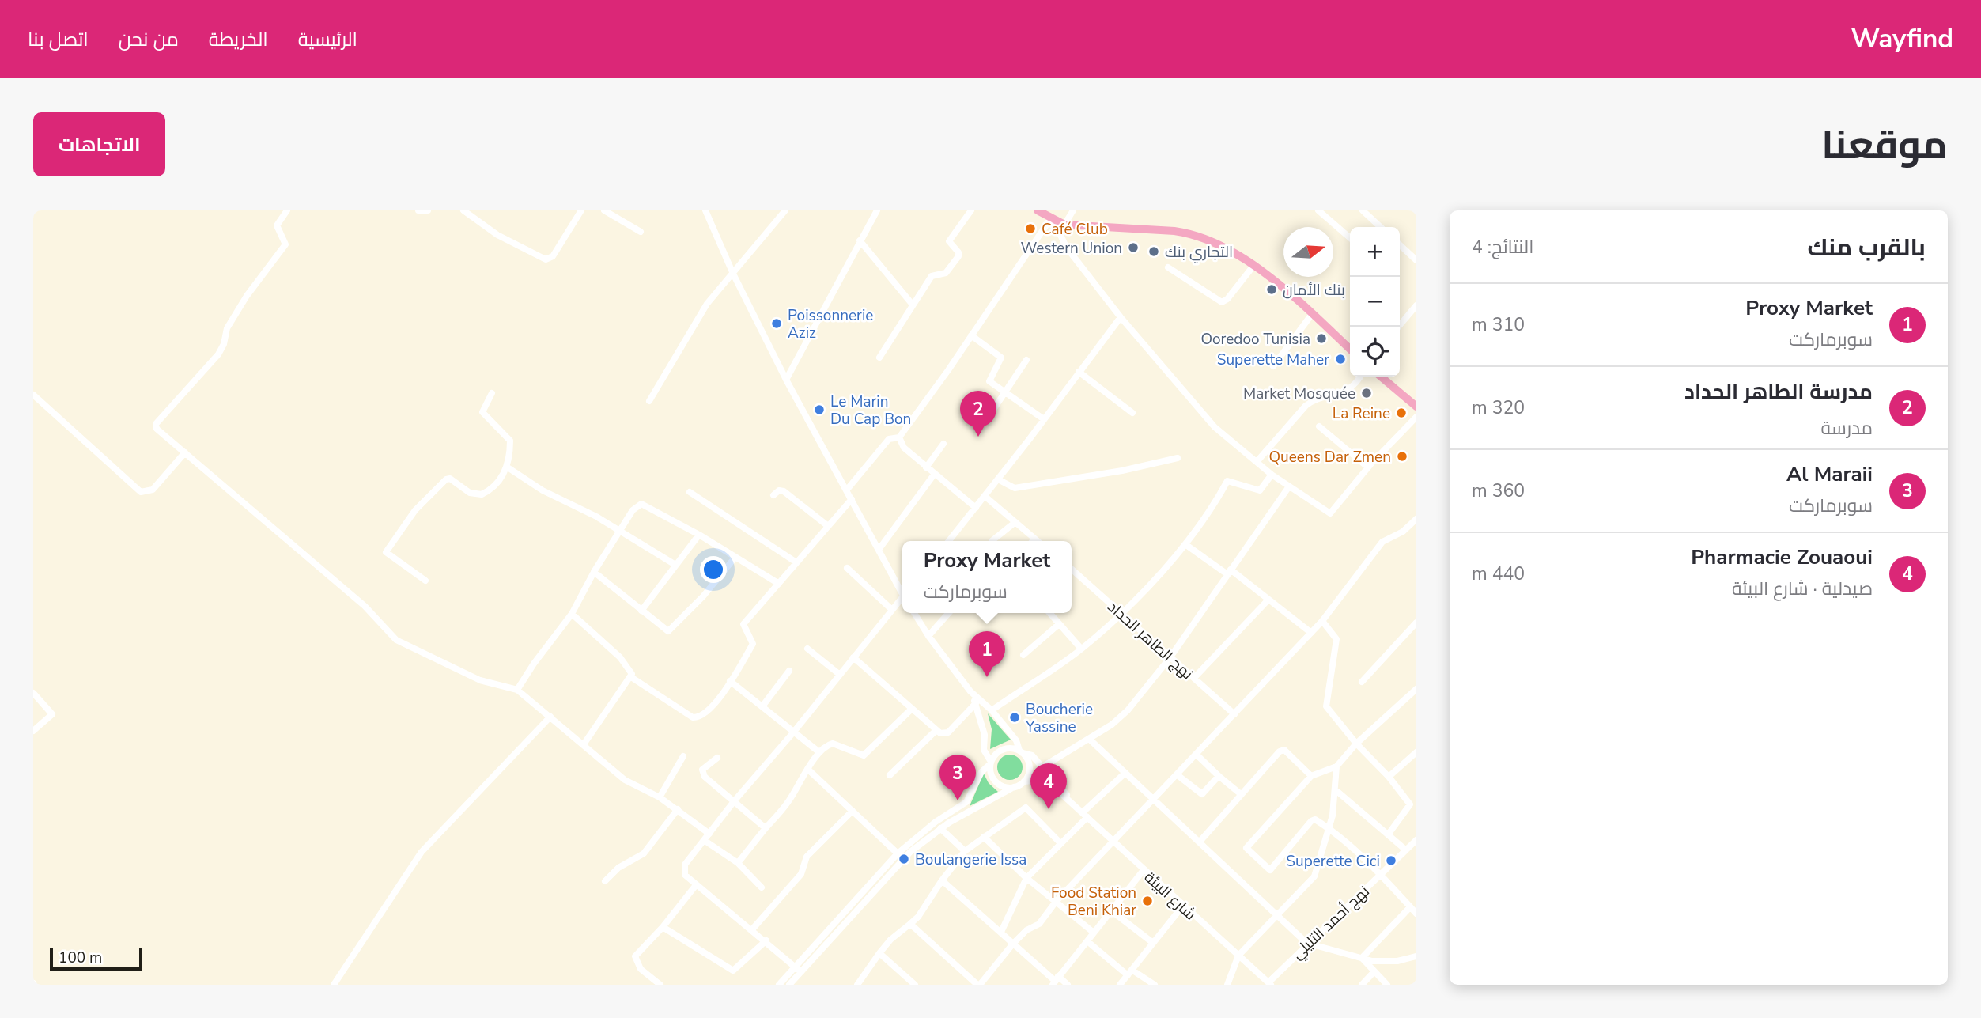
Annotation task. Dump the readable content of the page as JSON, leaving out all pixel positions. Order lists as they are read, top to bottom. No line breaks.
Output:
{"streets":{"street":["نهج الطاهر الحداد","شارع البيئة","نهج أحمد التليلي"]},"crossings":[["شارع البيئة","نهج أحمد التليلي"]],"places":["Café Club","Western Union","التجاري بنك","بنك الأمان","Poissonnerie Aziz","Ooredoo Tunisia","Superette Maher","Market Mosquée","Le Marin Du Cap Bon","La Reine","Queens Dar Zmen","Boucherie Yassine","Boulangerie Issa","Superette Cici","Food Station Beni Khiar"],"scale_bar":"100 m","north":"right","page":{"header":"Wayfind","nav":["الرئيسية","الخريطة","من نحن","اتصل بنا"],"title":"موقعنا","buttons":"الاتجاهات","heading":["بالقرب منك","النتائج: 4"],"map_buttons":["+","−"],"list":[{"mark":"1","name":"Proxy Market","note":"سوبرماركت","value":"310 m"},{"mark":"2","name":"مدرسة الطاهر الحداد","note":"مدرسة","value":"320 m"},{"mark":"3","name":"Al Maraii","note":"سوبرماركت","value":"360 m"},{"mark":"4","name":"Pharmacie Zouaoui","note":"صيدلية · شارع البيئة","value":"440 m"}],"pins":["2","1","3","4"],"popup":["Proxy Market","سوبرماركت"],"scale":"100 m"}}
